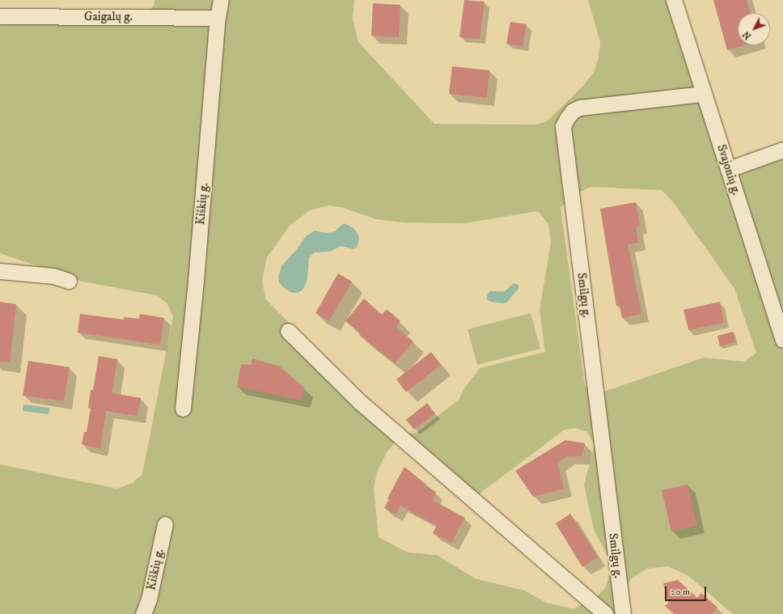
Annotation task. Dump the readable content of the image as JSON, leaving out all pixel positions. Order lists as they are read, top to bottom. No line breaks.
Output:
{"streets":{"street":["Gaigalų g.","Svajonių g.","Kiškių g.","Smilgų g."]},"crossings":[["Gaigalų g.","Kiškių g."],["Svajonių g.","Smilgų g."]],"scale_bar":"20 m","north":"bottom left"}
